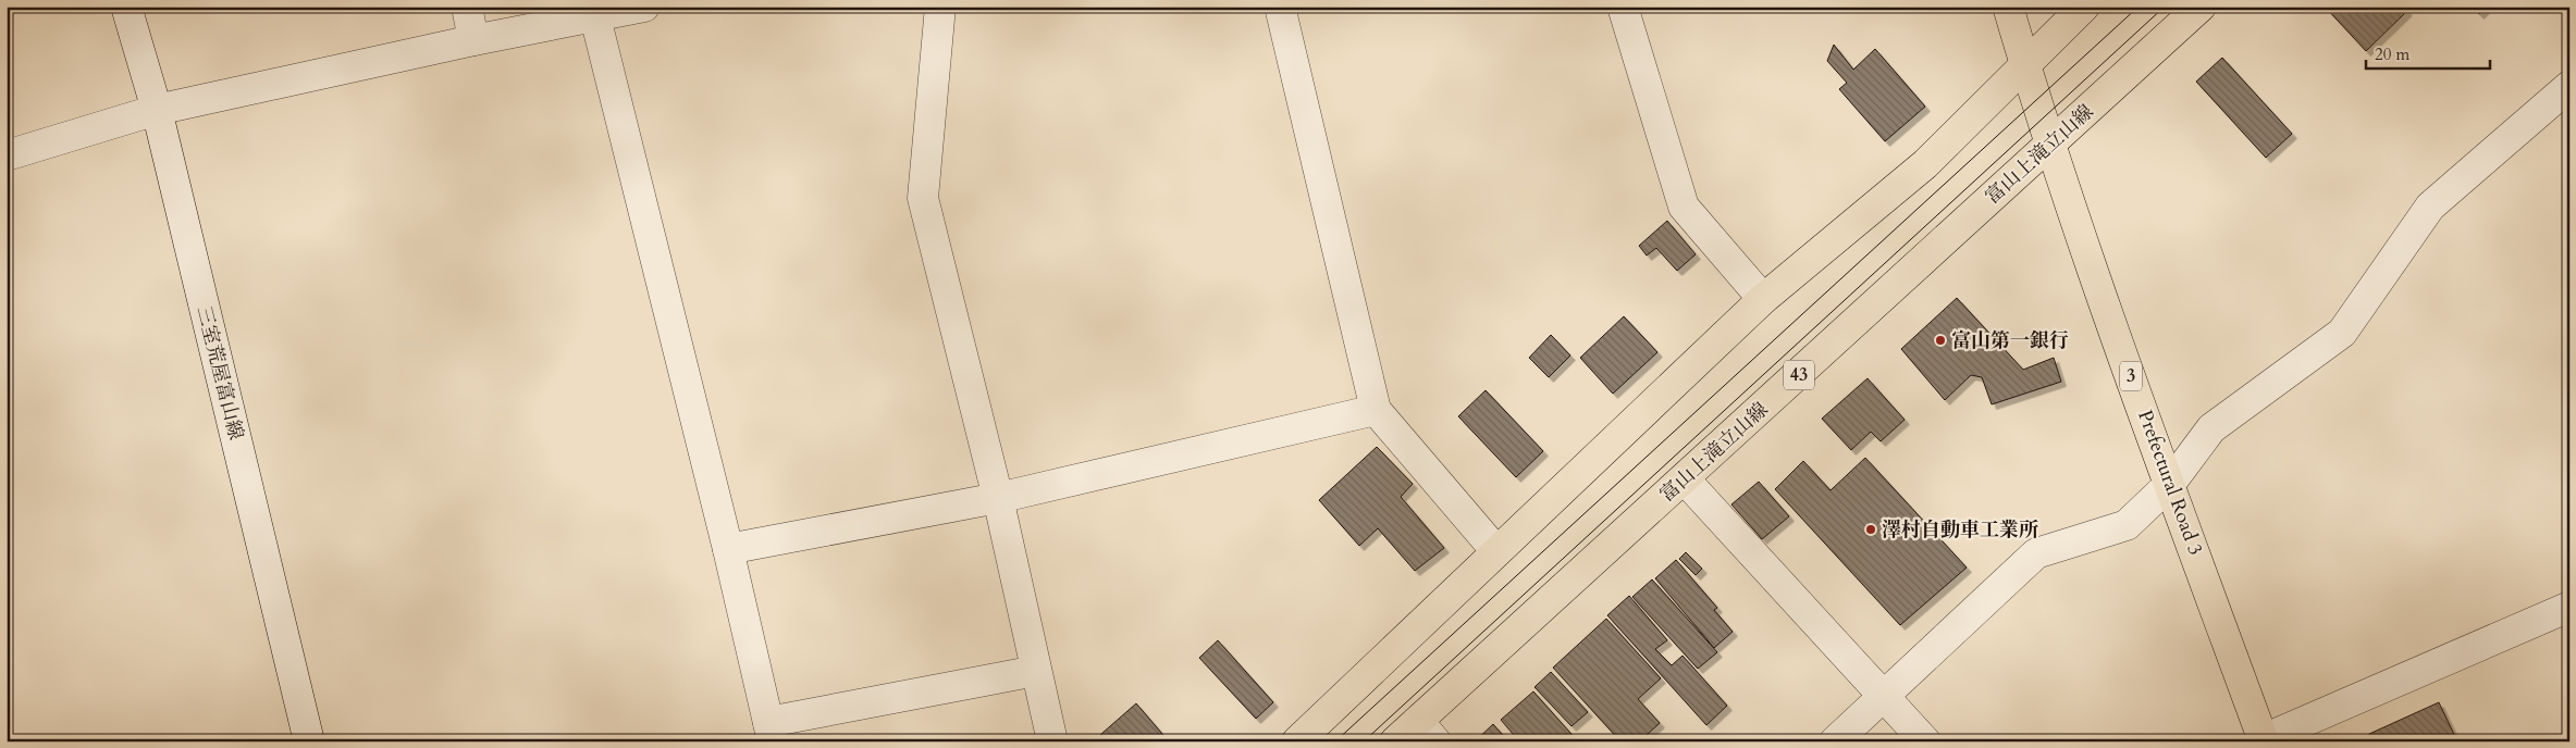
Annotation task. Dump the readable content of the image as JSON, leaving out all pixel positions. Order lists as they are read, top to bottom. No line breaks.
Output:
{"streets":{"main road":["富山上滝立山線","43","3","Prefectural Road 3"],"street":["三室荒屋富山線"]},"crossings":[["富山上滝立山線","Prefectural Road 3"]],"places":["富山第一銀行","澤村自動車工業所"],"scale_bar":"20 m"}
